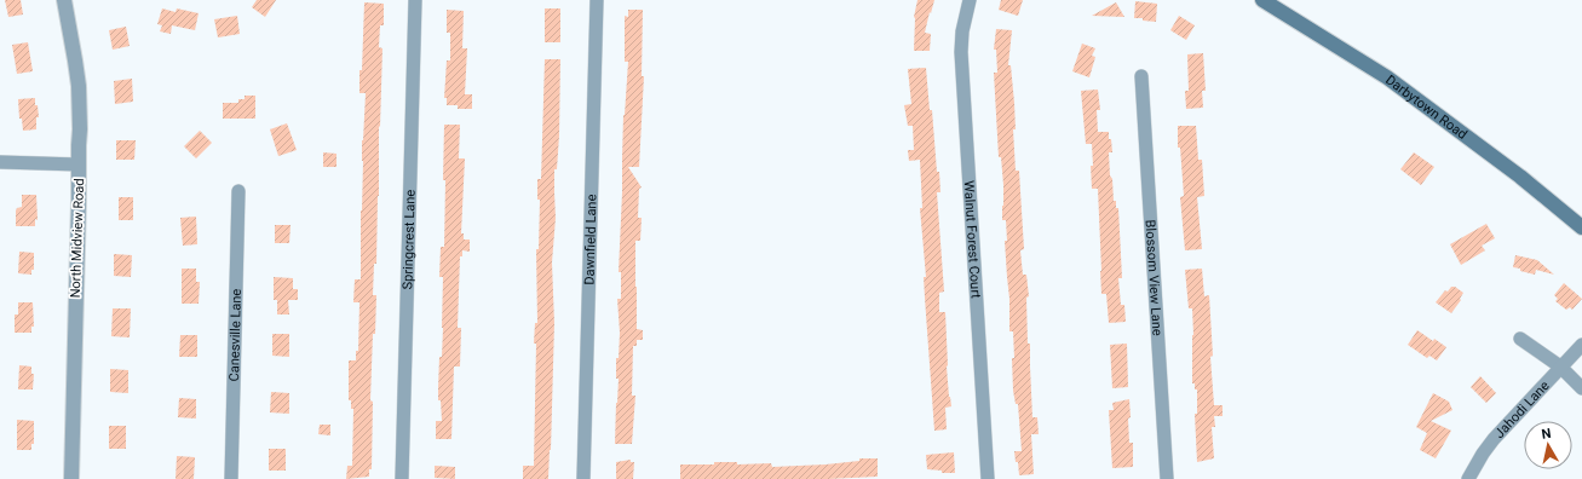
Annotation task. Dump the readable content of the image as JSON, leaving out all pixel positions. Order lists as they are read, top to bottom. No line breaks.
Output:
{"streets":{"main road":["Darbytown Road"],"street":["North Midview Road","Springcrest Lane","Dawnfield Lane","Walnut Forest Court","Blossom View Lane","Canesville Lane","Jahodi Lane"]},"north":"top"}
